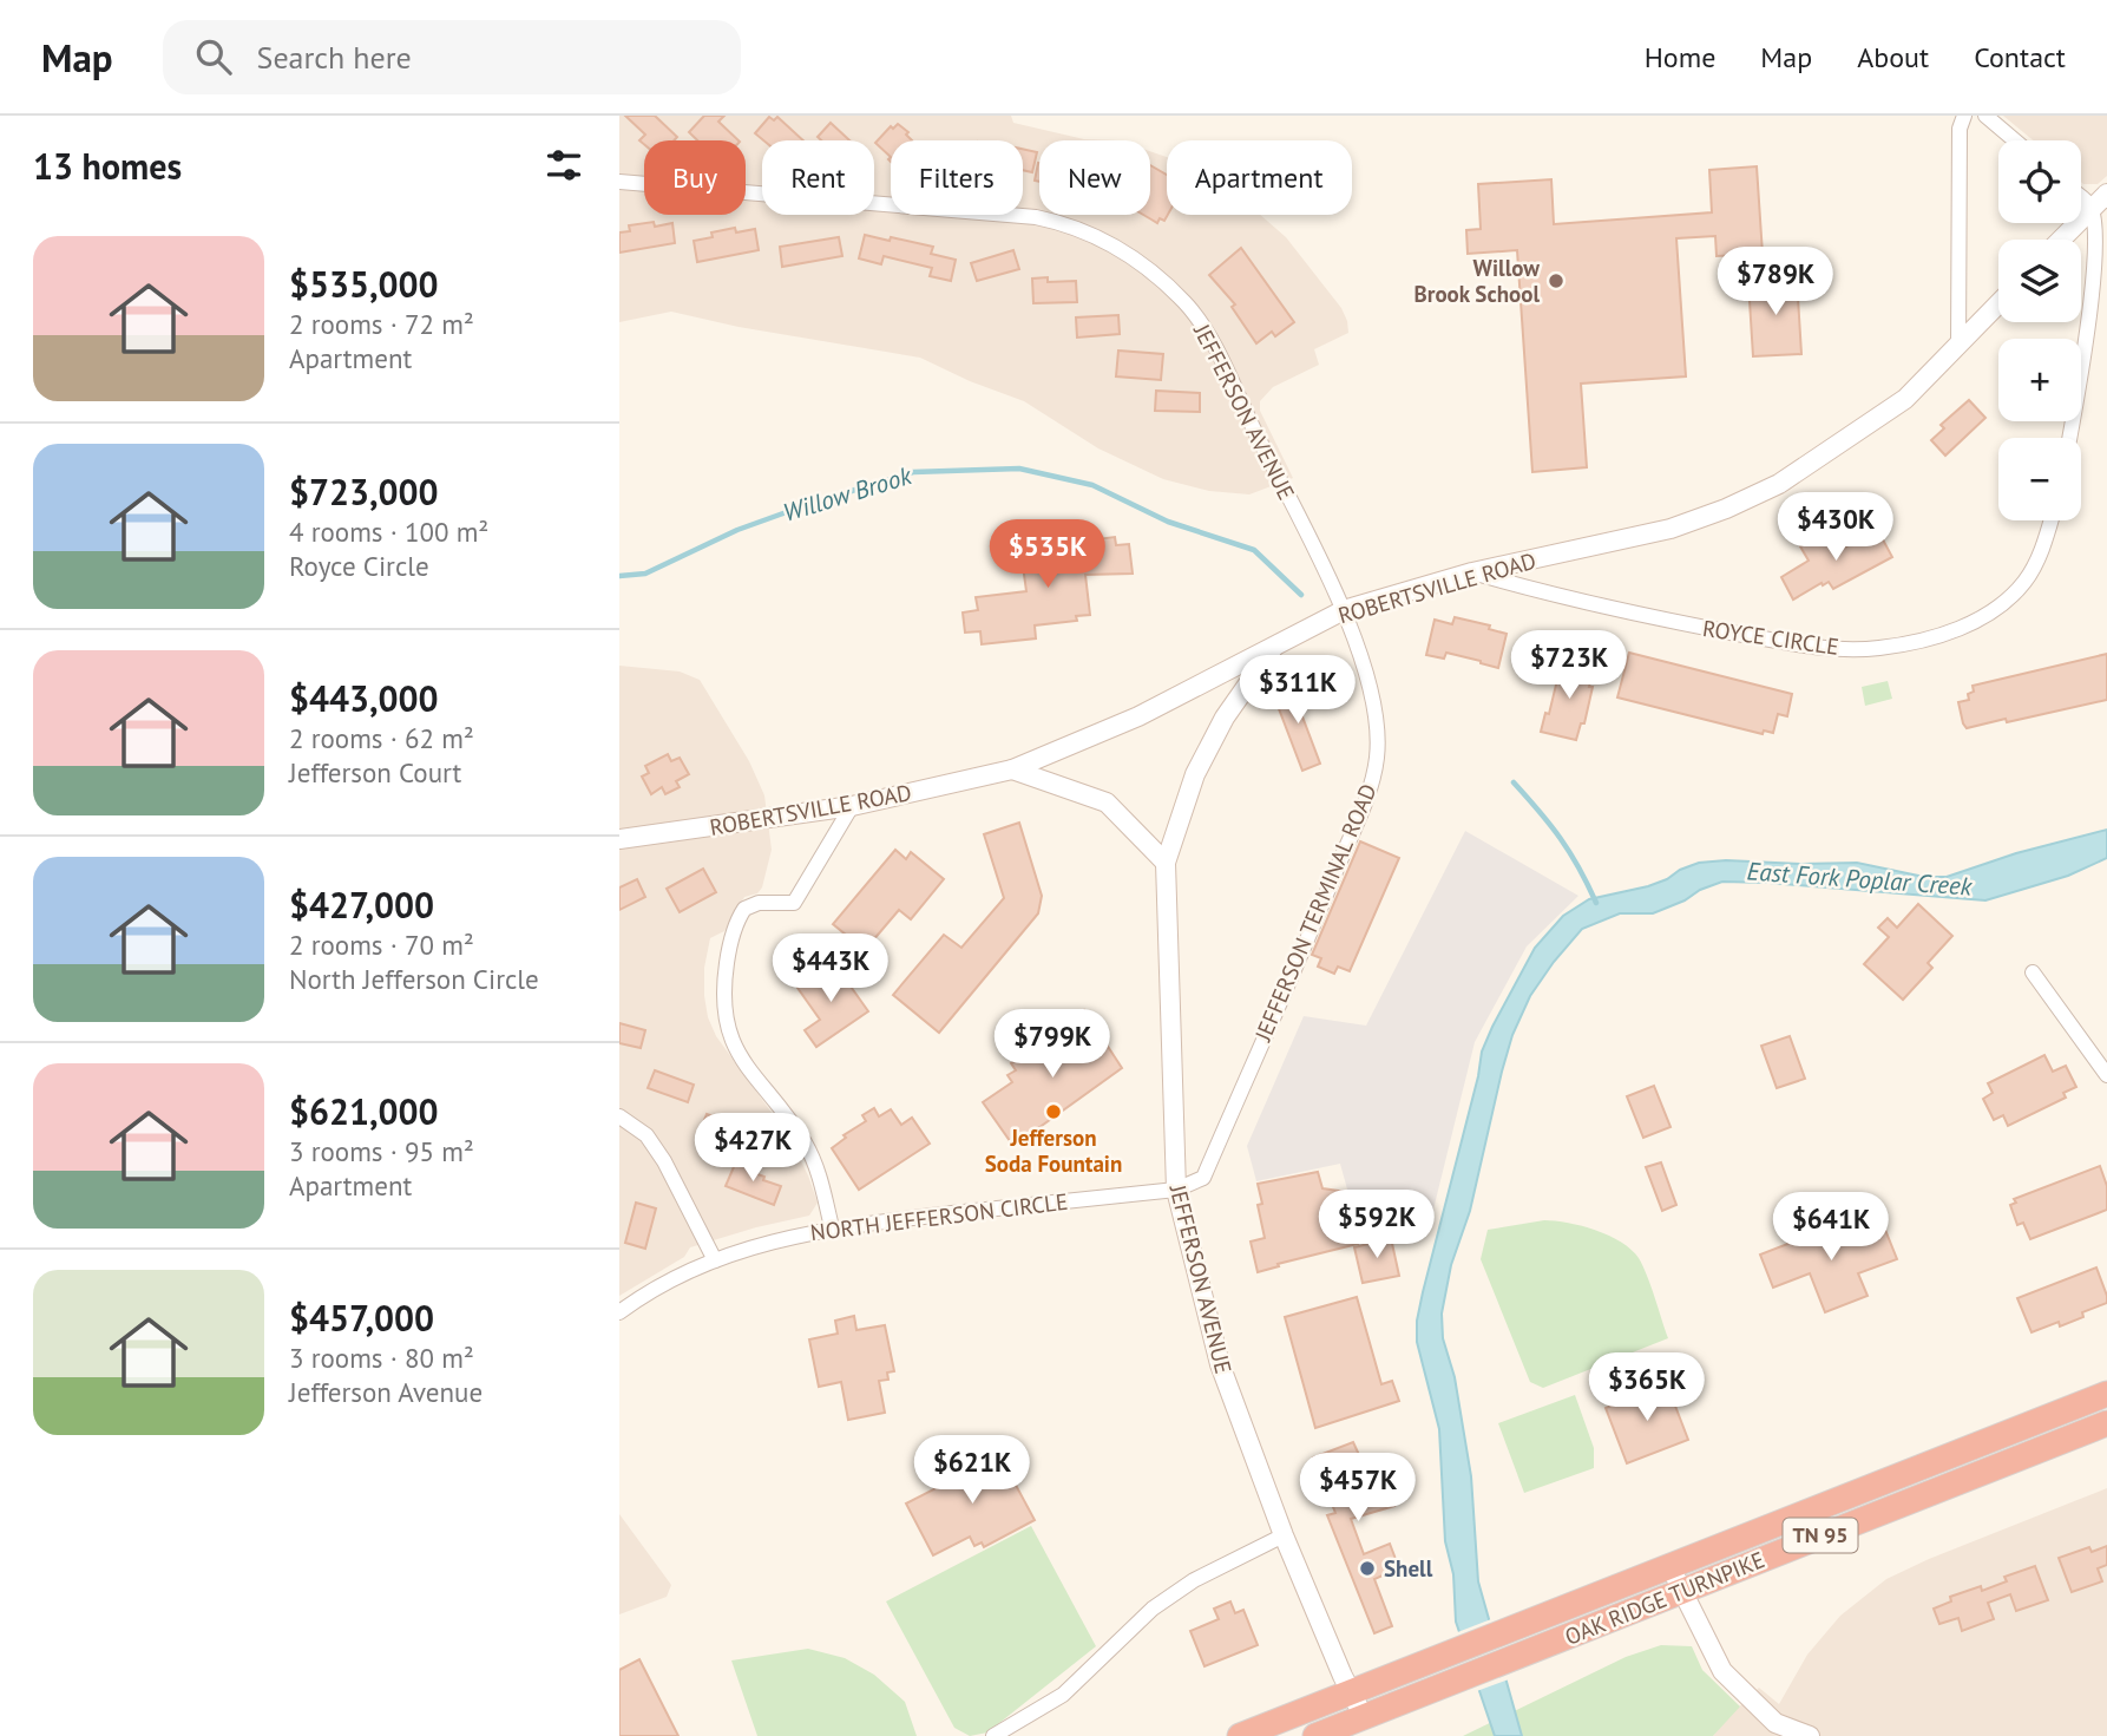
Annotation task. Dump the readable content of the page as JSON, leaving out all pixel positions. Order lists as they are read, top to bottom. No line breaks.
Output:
{"streets":{"highway":["TN 95","OAK RIDGE TURNPIKE"],"street":["JEFFERSON AVENUE","ROBERTSVILLE ROAD","ROYCE CIRCLE","JEFFERSON TERMINAL ROAD","NORTH JEFFERSON CIRCLE"]},"crossings":[["JEFFERSON AVENUE","ROBERTSVILLE ROAD"],["JEFFERSON AVENUE","JEFFERSON TERMINAL ROAD"],["JEFFERSON AVENUE","NORTH JEFFERSON CIRCLE"],["JEFFERSON AVENUE","OAK RIDGE TURNPIKE"],["ROBERTSVILLE ROAD","ROYCE CIRCLE"],["ROBERTSVILLE ROAD","JEFFERSON TERMINAL ROAD"],["JEFFERSON TERMINAL ROAD","NORTH JEFFERSON CIRCLE"]],"water":["Willow Brook","East Fork Poplar Creek"],"places":["Willow Brook School","Jefferson Soda Fountain","Shell"],"page":{"header":"Map","search":"Search here","nav":["Home","Map","About","Contact"],"heading":"13 homes","map_buttons":["+","−"],"chip":["Buy","Rent","Filters","New","Apartment"],"list":[{"name":"$535,000","note":"2 rooms · 72 m² · Apartment"},{"name":"$723,000","note":"4 rooms · 100 m² · Royce Circle"},{"name":"$443,000","note":"2 rooms · 62 m² · Jefferson Court"},{"name":"$427,000","note":"2 rooms · 70 m² · North Jefferson Circle"},{"name":"$621,000","note":"3 rooms · 95 m² · Apartment"},{"name":"$457,000","note":"3 rooms · 80 m² · Jefferson Avenue"}],"price":["$789K","$430K","$535K","$723K","$311K","$443K","$799K","$427K","$592K","$641K","$365K","$621K","$457K"]}}
